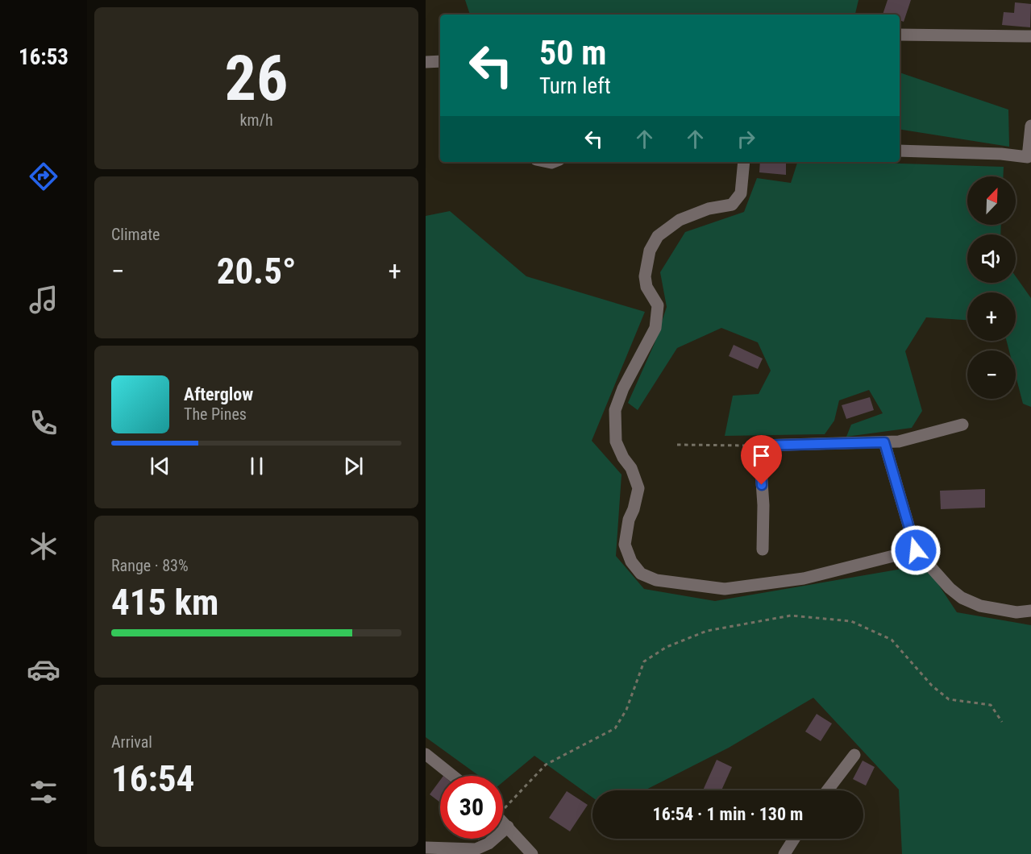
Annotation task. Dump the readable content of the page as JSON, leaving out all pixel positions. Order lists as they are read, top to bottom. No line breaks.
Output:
{"north":"top right","page":{"tabs":"16:53","tile":[["26","km/h"],"Climate",["Range · 83%","415 km"],["Arrival","16:54"]],"turn":["50 m","Turn left"],"map_buttons":["+","−"],"heat":["−","20.5°","+"],"song":["Afterglow","The Pines"],"limit":"30","trip":"16:54 · 1 min · 130 m"}}
